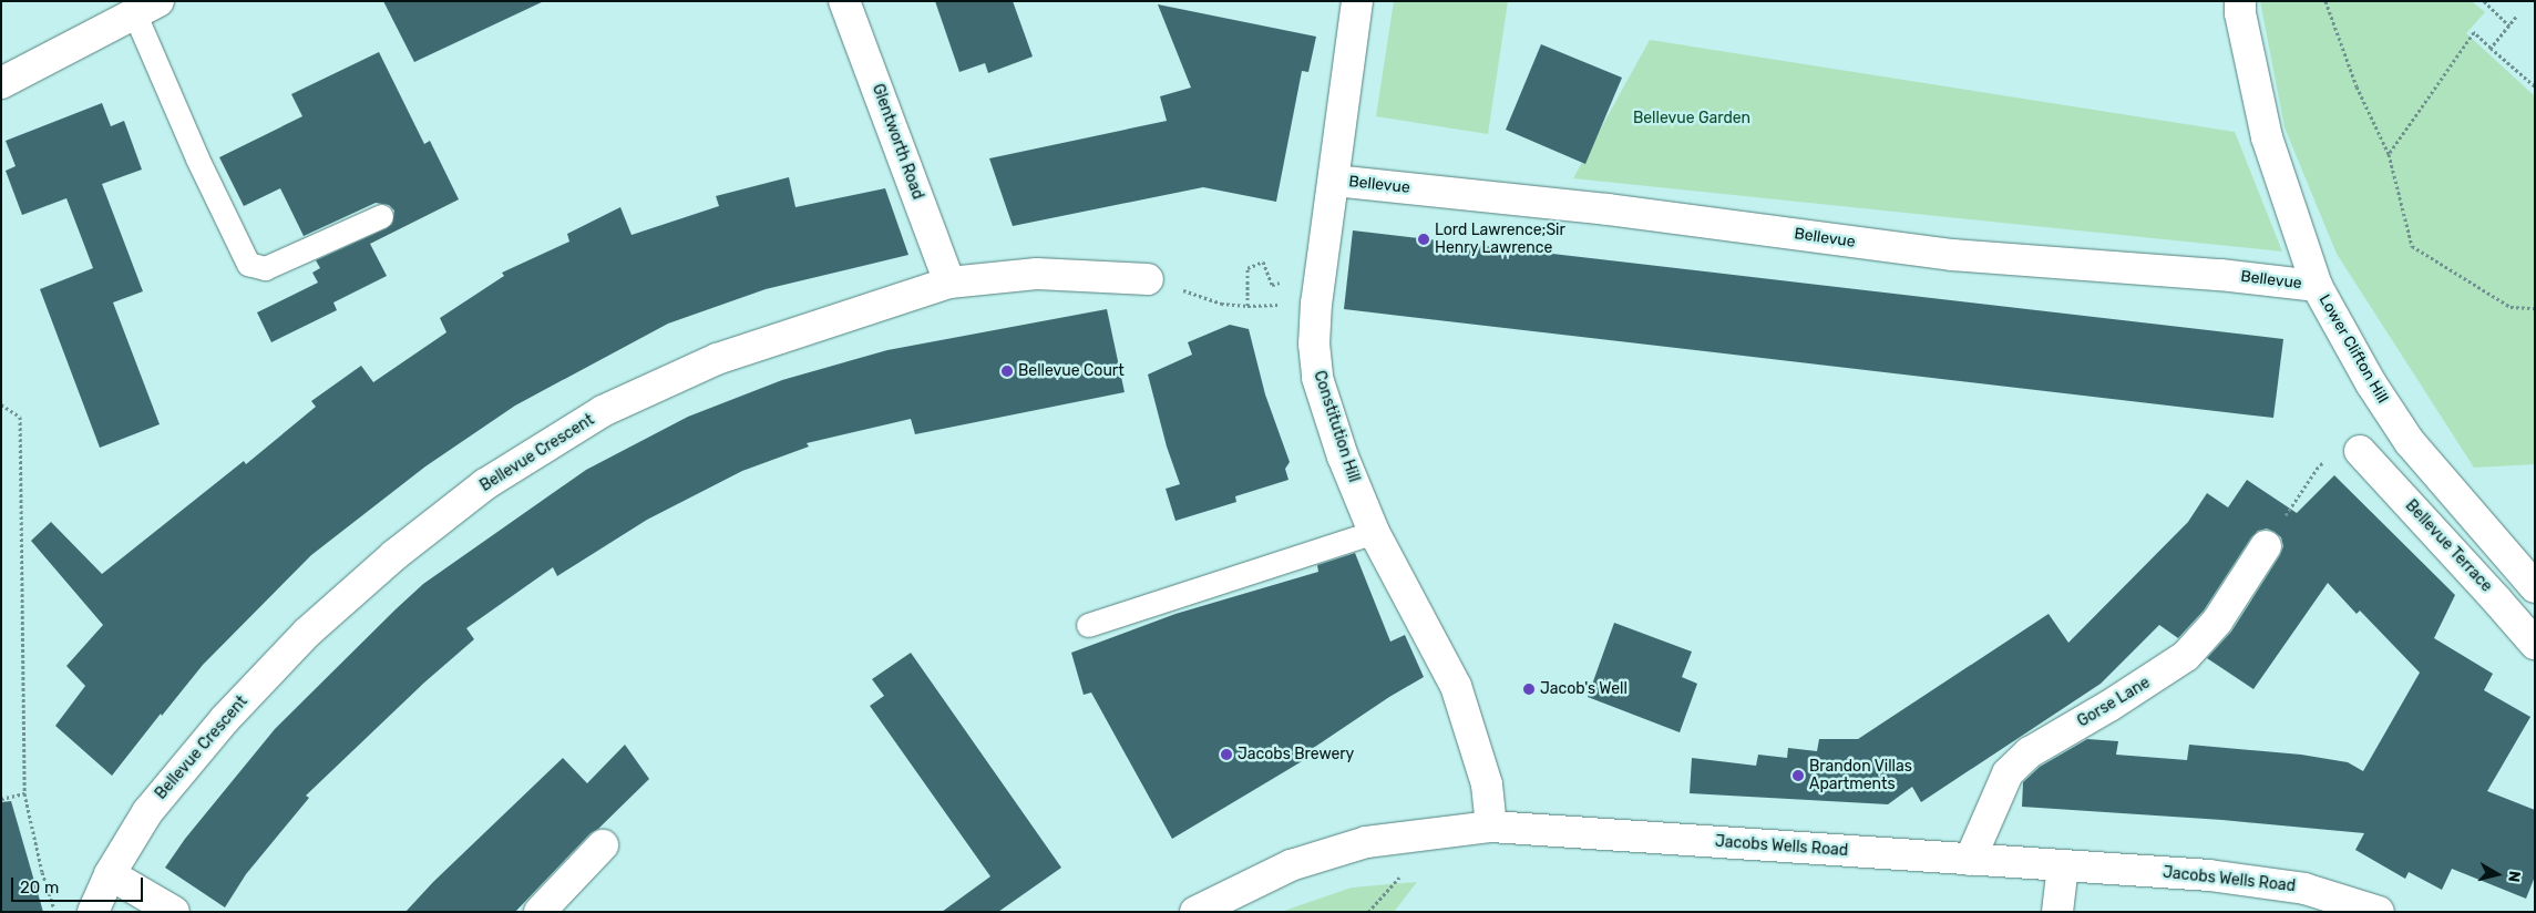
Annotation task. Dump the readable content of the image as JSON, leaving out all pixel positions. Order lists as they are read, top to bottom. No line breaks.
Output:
{"streets":{"street":["Glentworth Road","Bellevue","Lower Clifton Hill","Constitution Hill","Bellevue Crescent","Bellevue Terrace","Gorse Lane","Jacobs Wells Road"]},"crossings":[["Glentworth Road","Bellevue Crescent"],["Bellevue","Lower Clifton Hill"],["Bellevue","Constitution Hill"],["Constitution Hill","Jacobs Wells Road"],["Gorse Lane","Jacobs Wells Road"]],"parks":["Bellevue Garden"],"places":["Lord Lawrence;Sir Henry Lawrence","Bellevue Court","Jacob's Well","Jacobs Brewery","Brandon Villas Apartments"],"scale_bar":"20 m","north":"right"}
